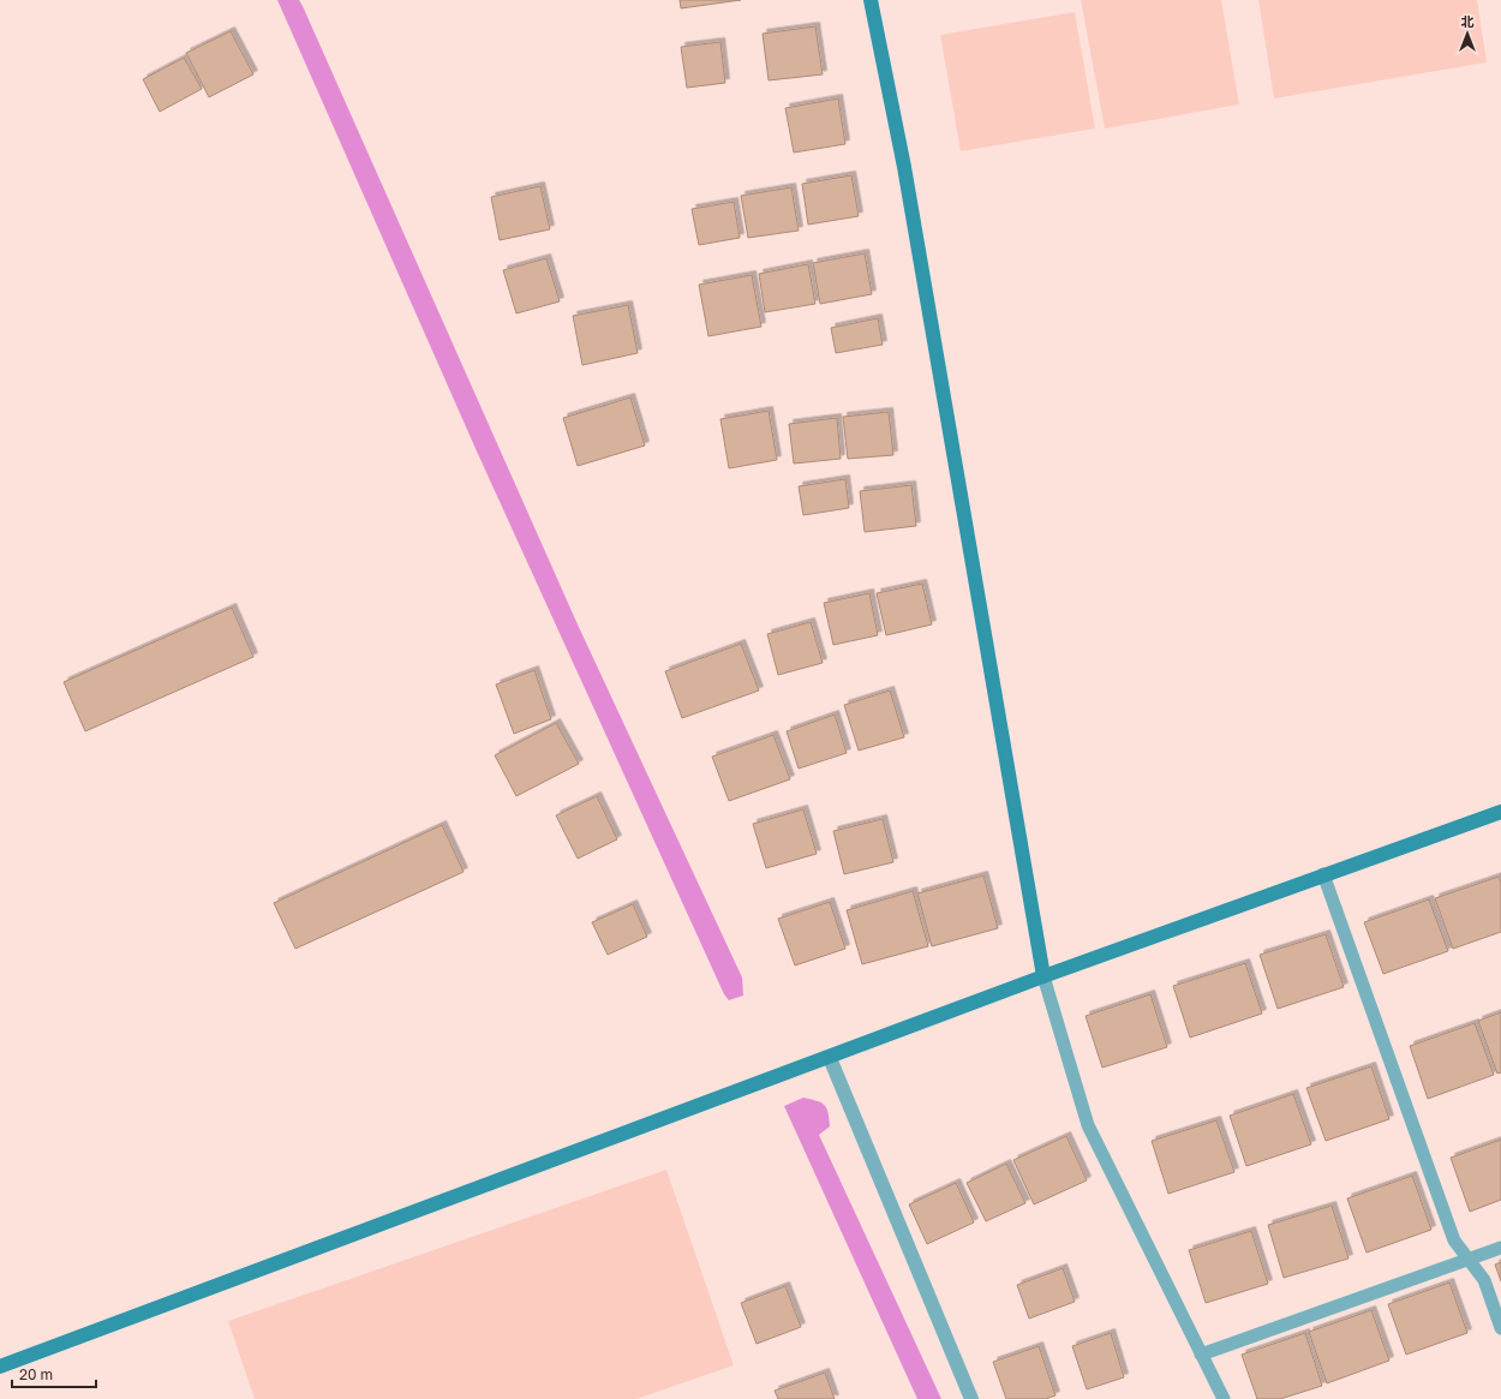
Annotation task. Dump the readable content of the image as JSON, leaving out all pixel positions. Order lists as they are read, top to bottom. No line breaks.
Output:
{"scale_bar":"20 m","north":"top"}
